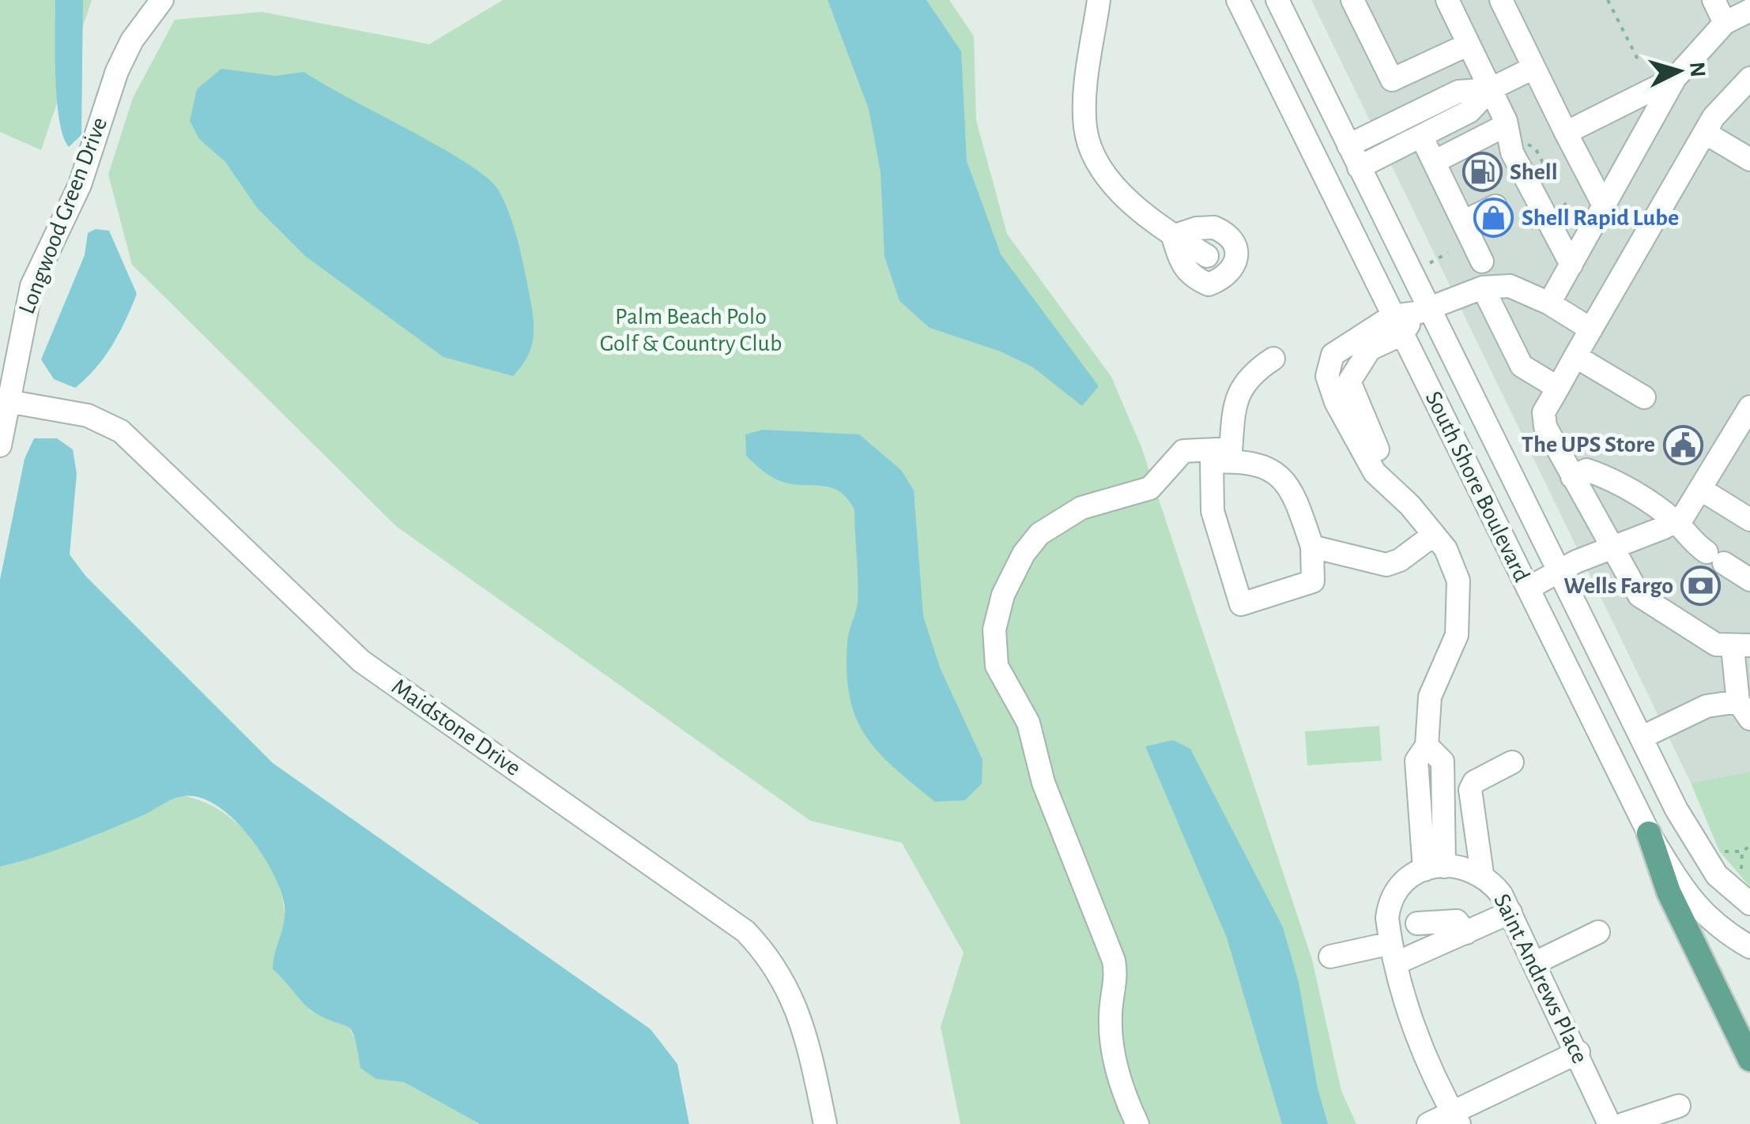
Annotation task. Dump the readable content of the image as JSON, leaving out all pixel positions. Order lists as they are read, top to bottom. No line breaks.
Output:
{"streets":{"street":["Longwood Green Drive","South Shore Boulevard","Maidstone Drive","Saint Andrews Place"]},"crossings":[["Longwood Green Drive","Maidstone Drive"]],"parks":["Palm Beach Polo Golf & Country Club"],"places":{"fuel station":["Shell"],"shop":["Shell Rapid Lube"],"public building":["The UPS Store"],"bank":["Wells Fargo"]},"north":"right"}
